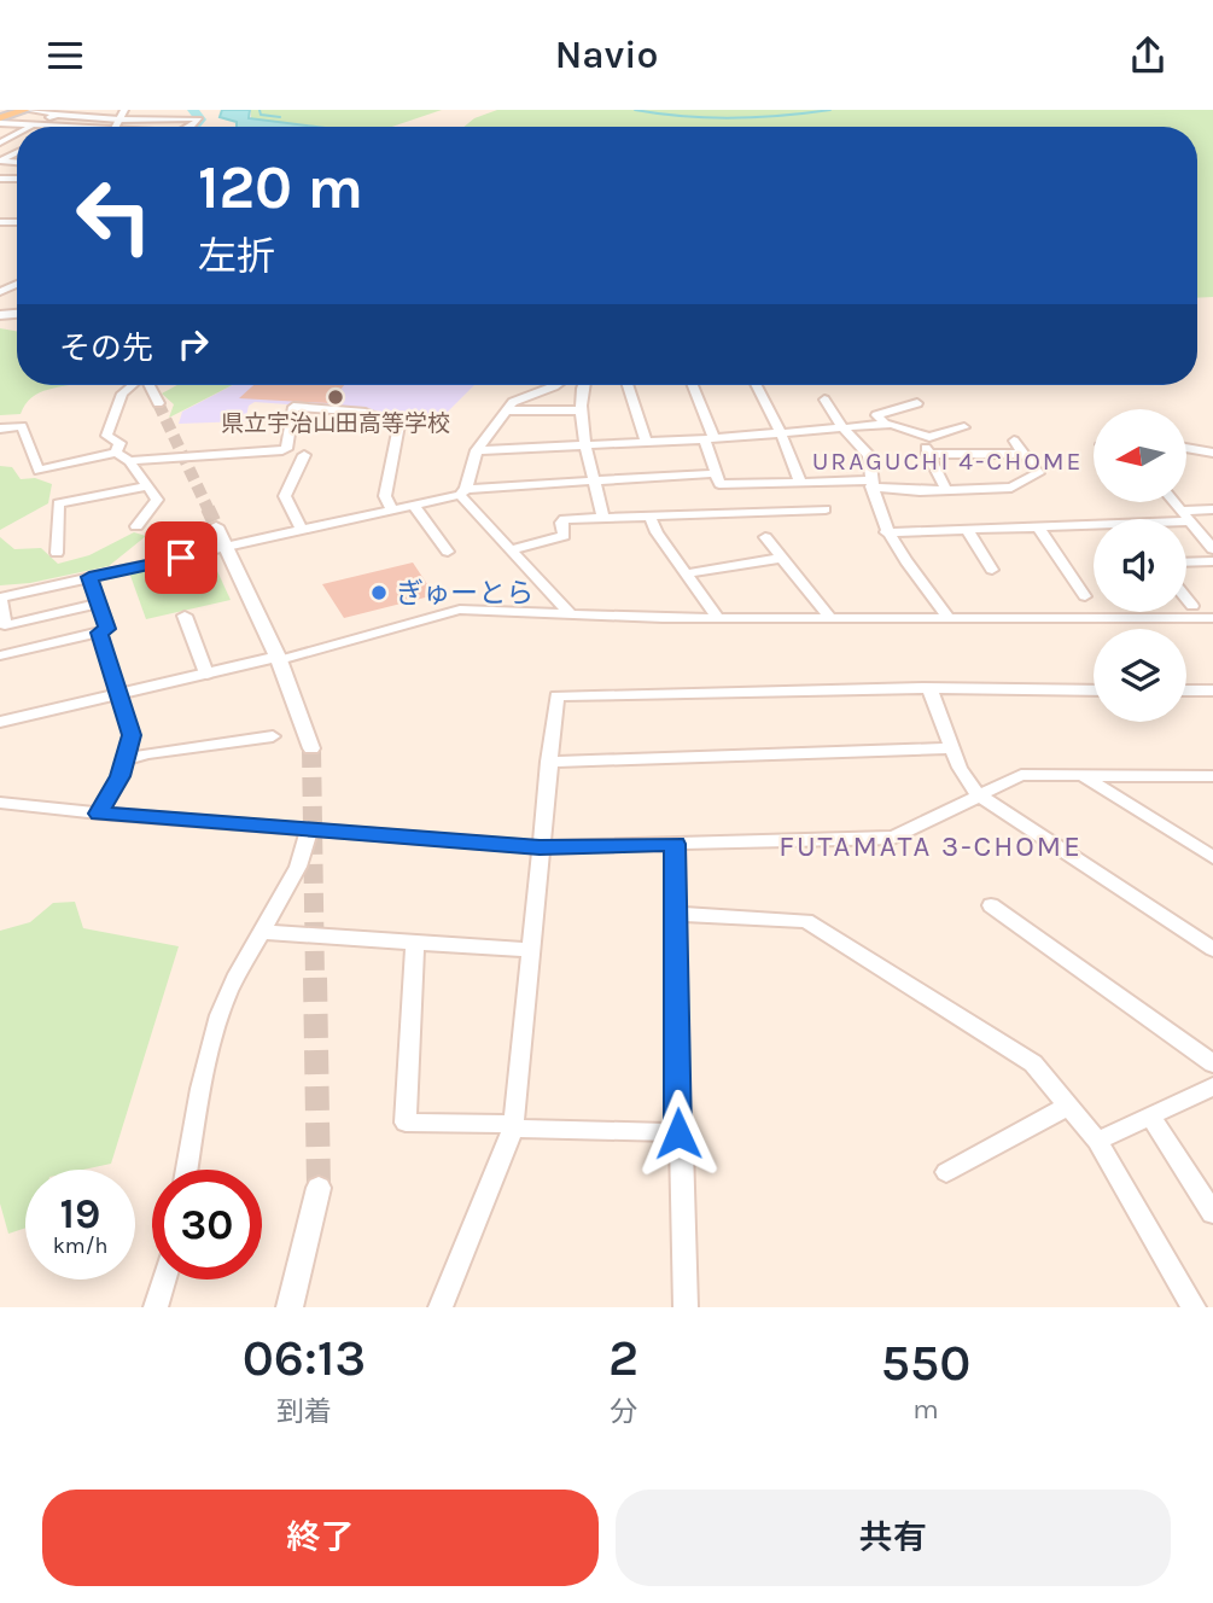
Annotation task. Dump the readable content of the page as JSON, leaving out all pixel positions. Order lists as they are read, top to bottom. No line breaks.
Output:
{"districts":["URAGUCHI 4-CHOME","FUTAMATA 3-CHOME"],"places":["県立宇治山田高等学校","ぎゅーとら"],"north":"left","page":{"header":"Navio","turn":["120 m","左折"],"then":"その先","speed":"19 km/h","limit":"30","eta":["06:13","到着","2","分","550","m"],"buttons":["終了","共有"]}}
